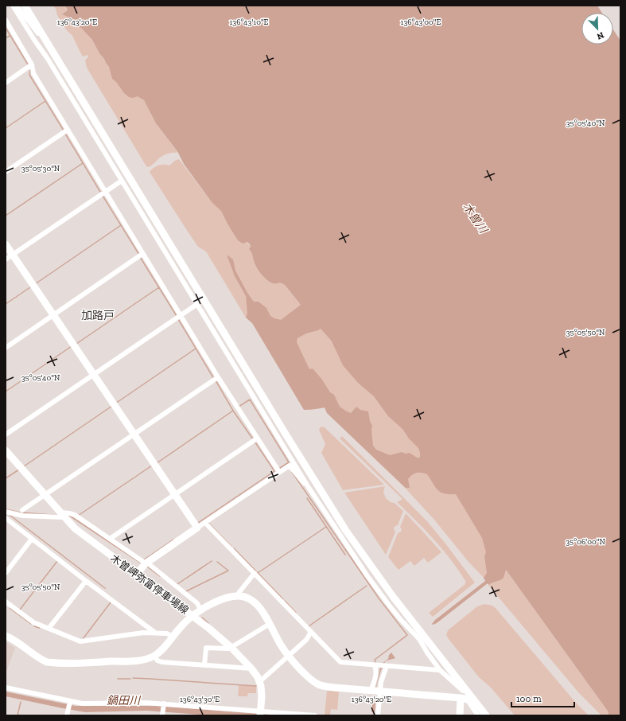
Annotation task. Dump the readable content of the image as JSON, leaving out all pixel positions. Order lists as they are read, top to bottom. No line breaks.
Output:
{"streets":{"street":["木曽岬弥富停車場線"]},"districts":["加路戸"],"water":["木曽川","鍋田川"],"scale_bar":"100 m","north":"bottom right","coordinates":["136°43'20\"E","136°43'10\"E","136°43'00\"E","35°05'40\"N","35°05'30\"N","35°05'50\"N","35°06'00\"N","136°43'30\"E"]}
